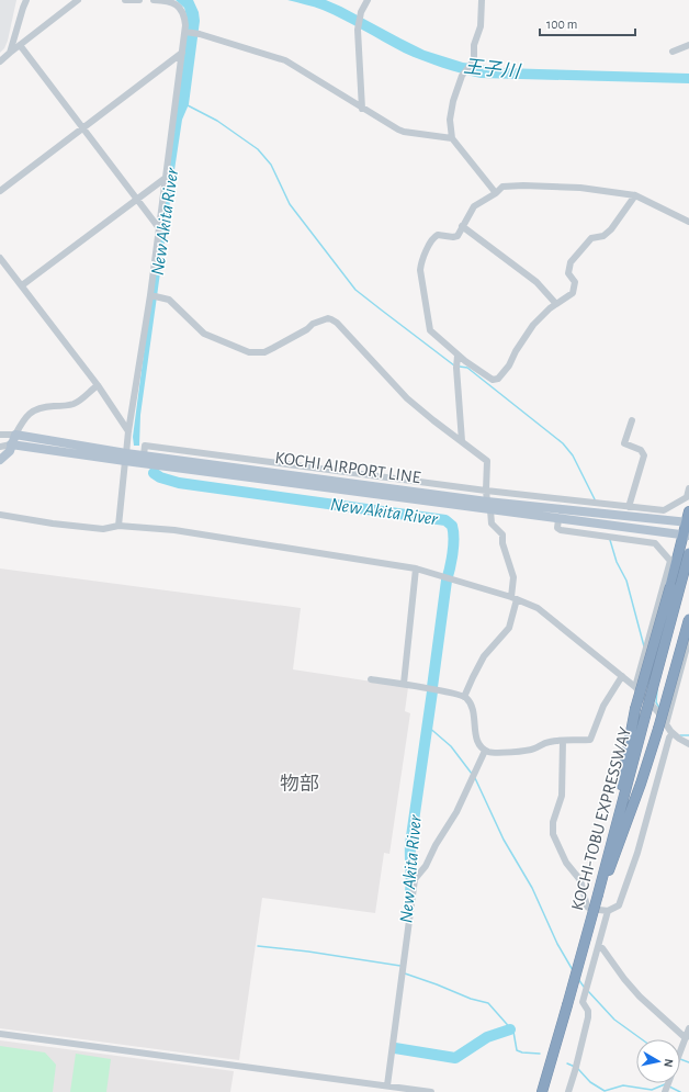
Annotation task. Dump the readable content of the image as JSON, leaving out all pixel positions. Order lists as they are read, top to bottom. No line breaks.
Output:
{"streets":{"highway":["KOCHI-TOBU EXPRESSWAY"],"main road":["KOCHI AIRPORT LINE"]},"districts":["物部"],"water":["王子川","New Akita River"],"scale_bar":"100 m","north":"right"}
